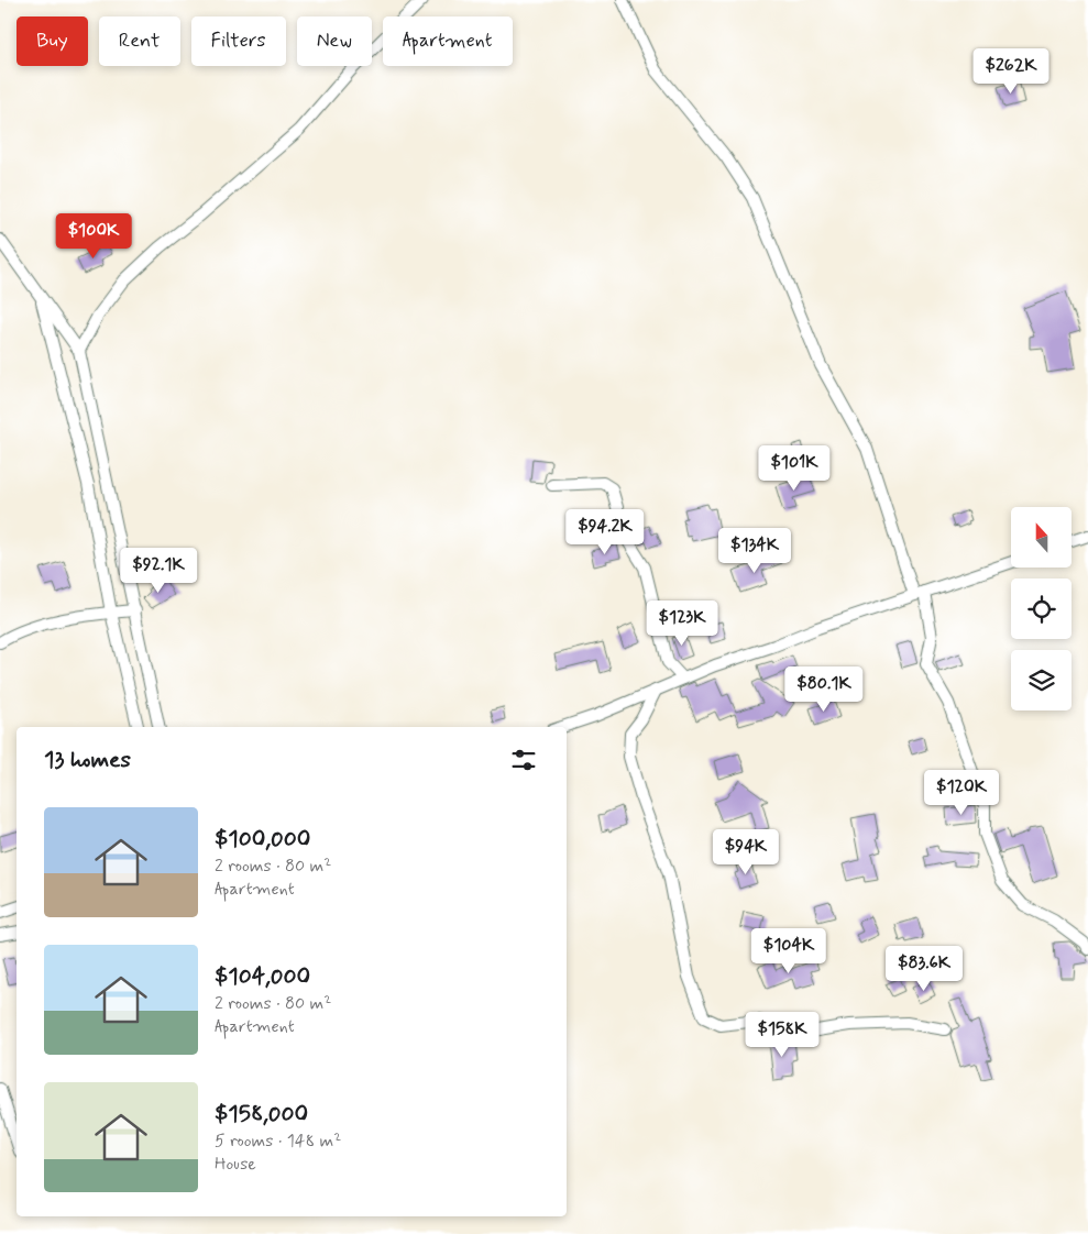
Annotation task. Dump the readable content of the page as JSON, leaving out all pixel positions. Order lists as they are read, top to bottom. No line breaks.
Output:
{"north":"top","page":{"chip":["Buy","Rent","Filters","New","Apartment"],"price":["$262K","$100K","$101K","$94.2K","$134K","$92.1K","$123K","$80.1K","$120K","$94K","$104K","$83.6K","$158K"],"heading":"13 homes","list":[{"name":"$100,000","note":"2 rooms · 80 m² · Apartment"},{"name":"$104,000","note":"2 rooms · 80 m² · Apartment"},{"name":"$158,000","note":"5 rooms · 148 m² · House"}]}}
